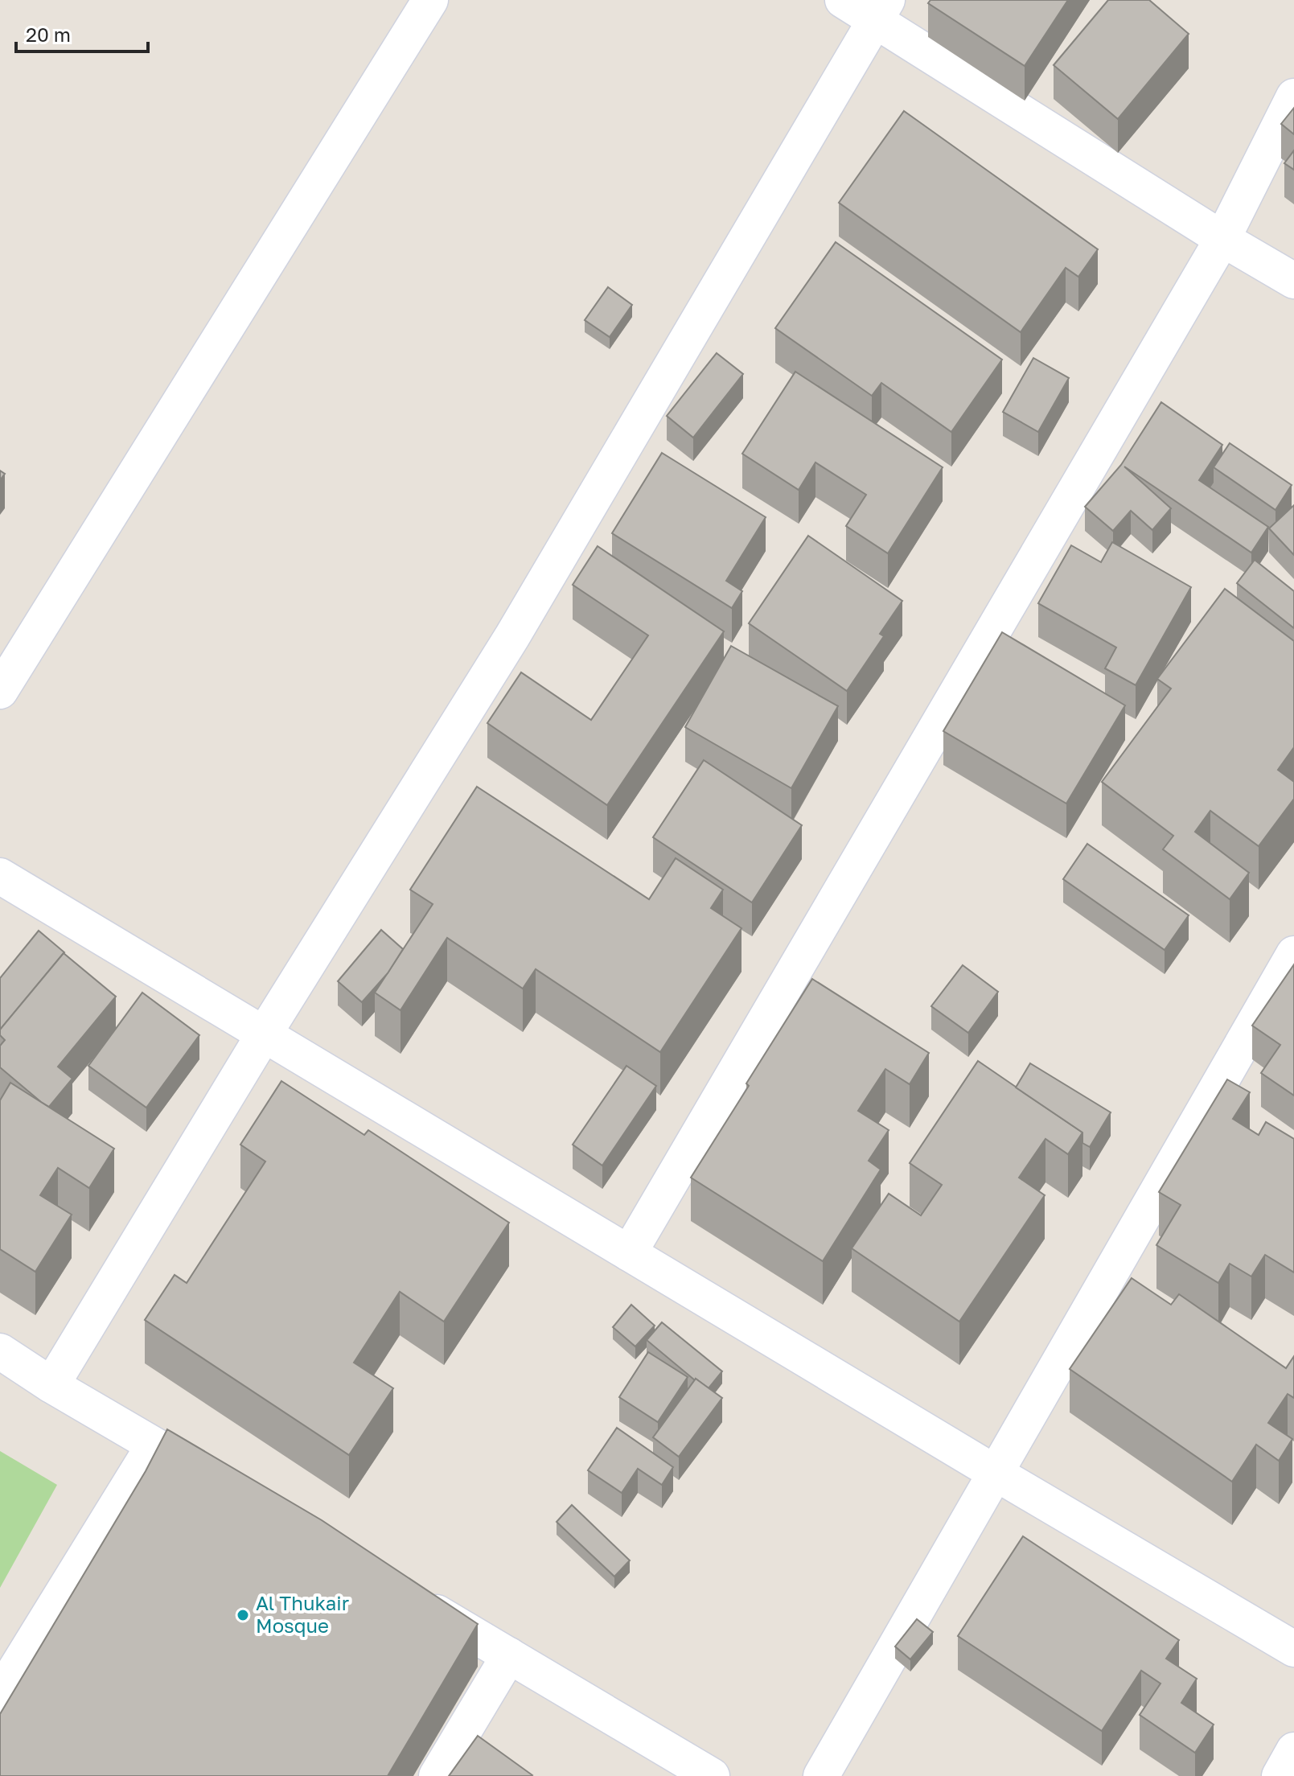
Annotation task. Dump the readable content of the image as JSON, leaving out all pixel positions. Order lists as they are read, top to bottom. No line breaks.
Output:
{"places":["Al Thukair Mosque"],"scale_bar":"20 m"}
